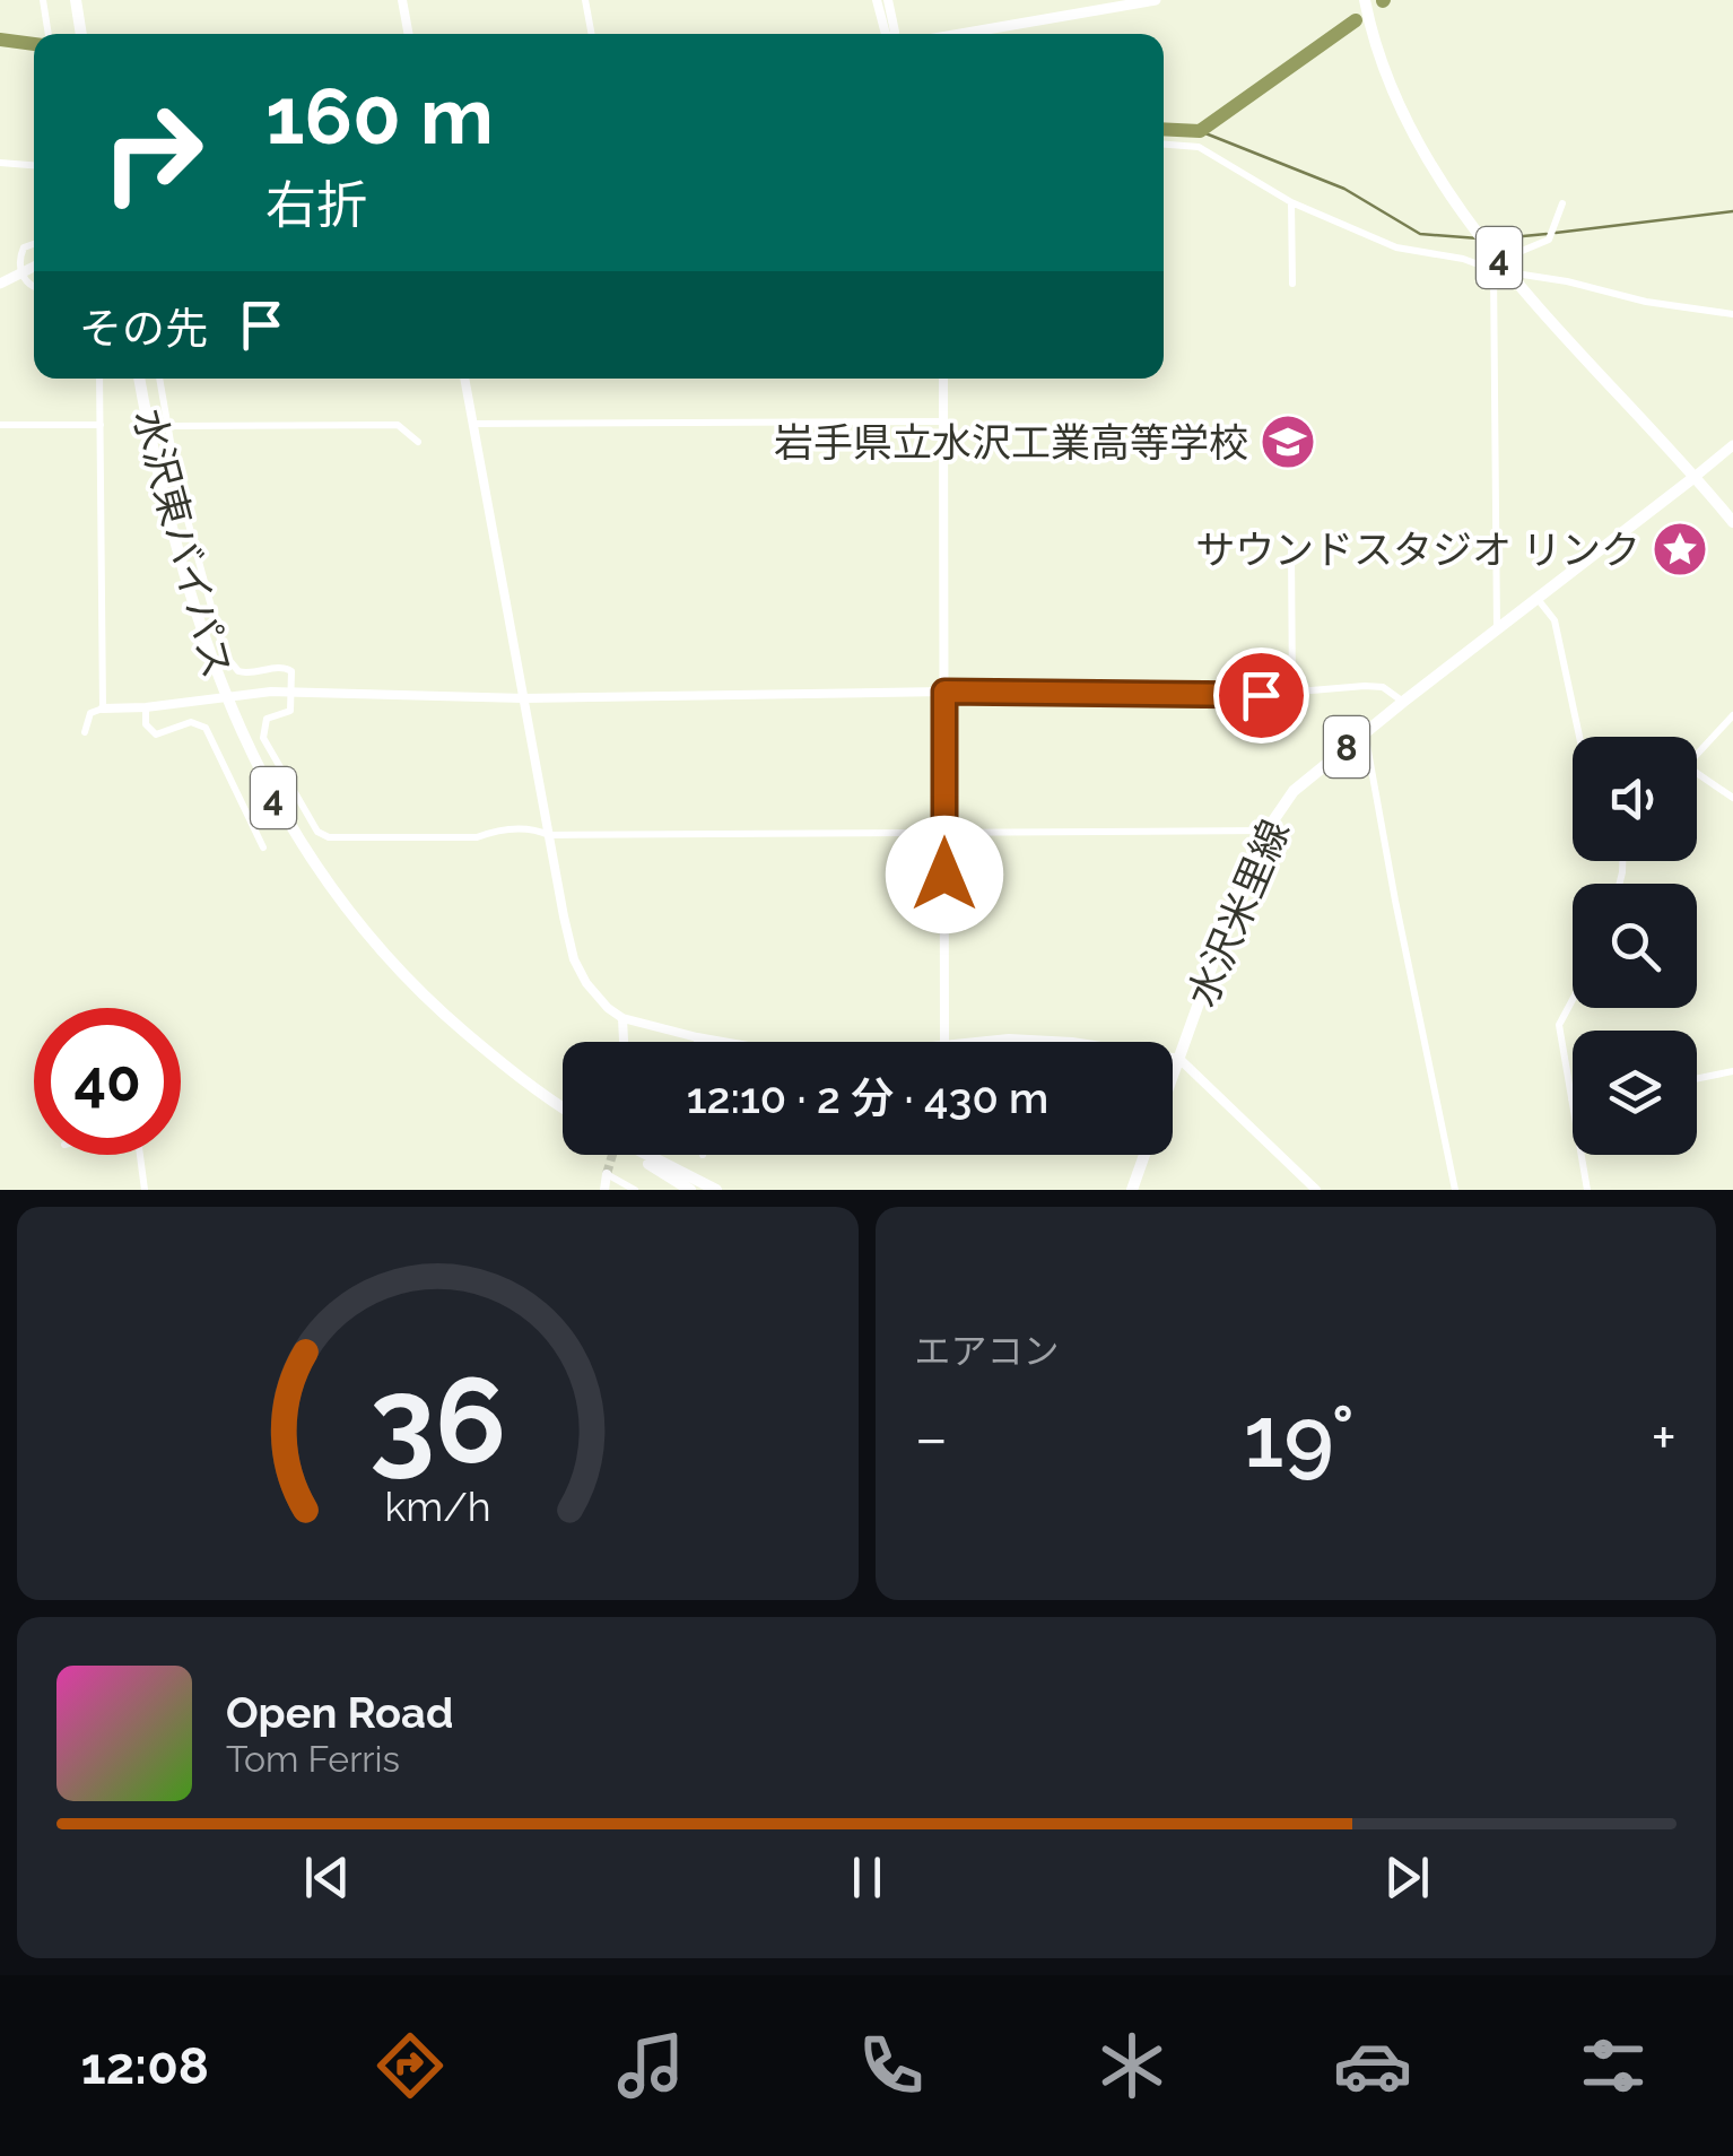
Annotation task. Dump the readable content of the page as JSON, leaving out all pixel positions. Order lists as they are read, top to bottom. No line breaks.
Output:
{"streets":{"main road":["4","水沢東バイパス","8","水沢米里線"]},"crossings":[["4","水沢米里線"]],"places":{"school or university":["岩手県立水沢工業高等学校"],"place":["サウンドスタジオ リンク"]},"page":{"turn":["160 m","右折"],"then":"その先","limit":"40","trip":"12:10 · 2 分 · 430 m","tile":"エアコン","heat":["−","19°","+"],"song":["Open Road","Tom Ferris"],"tabs":"12:08","gauge":["36","km/h"]}}
